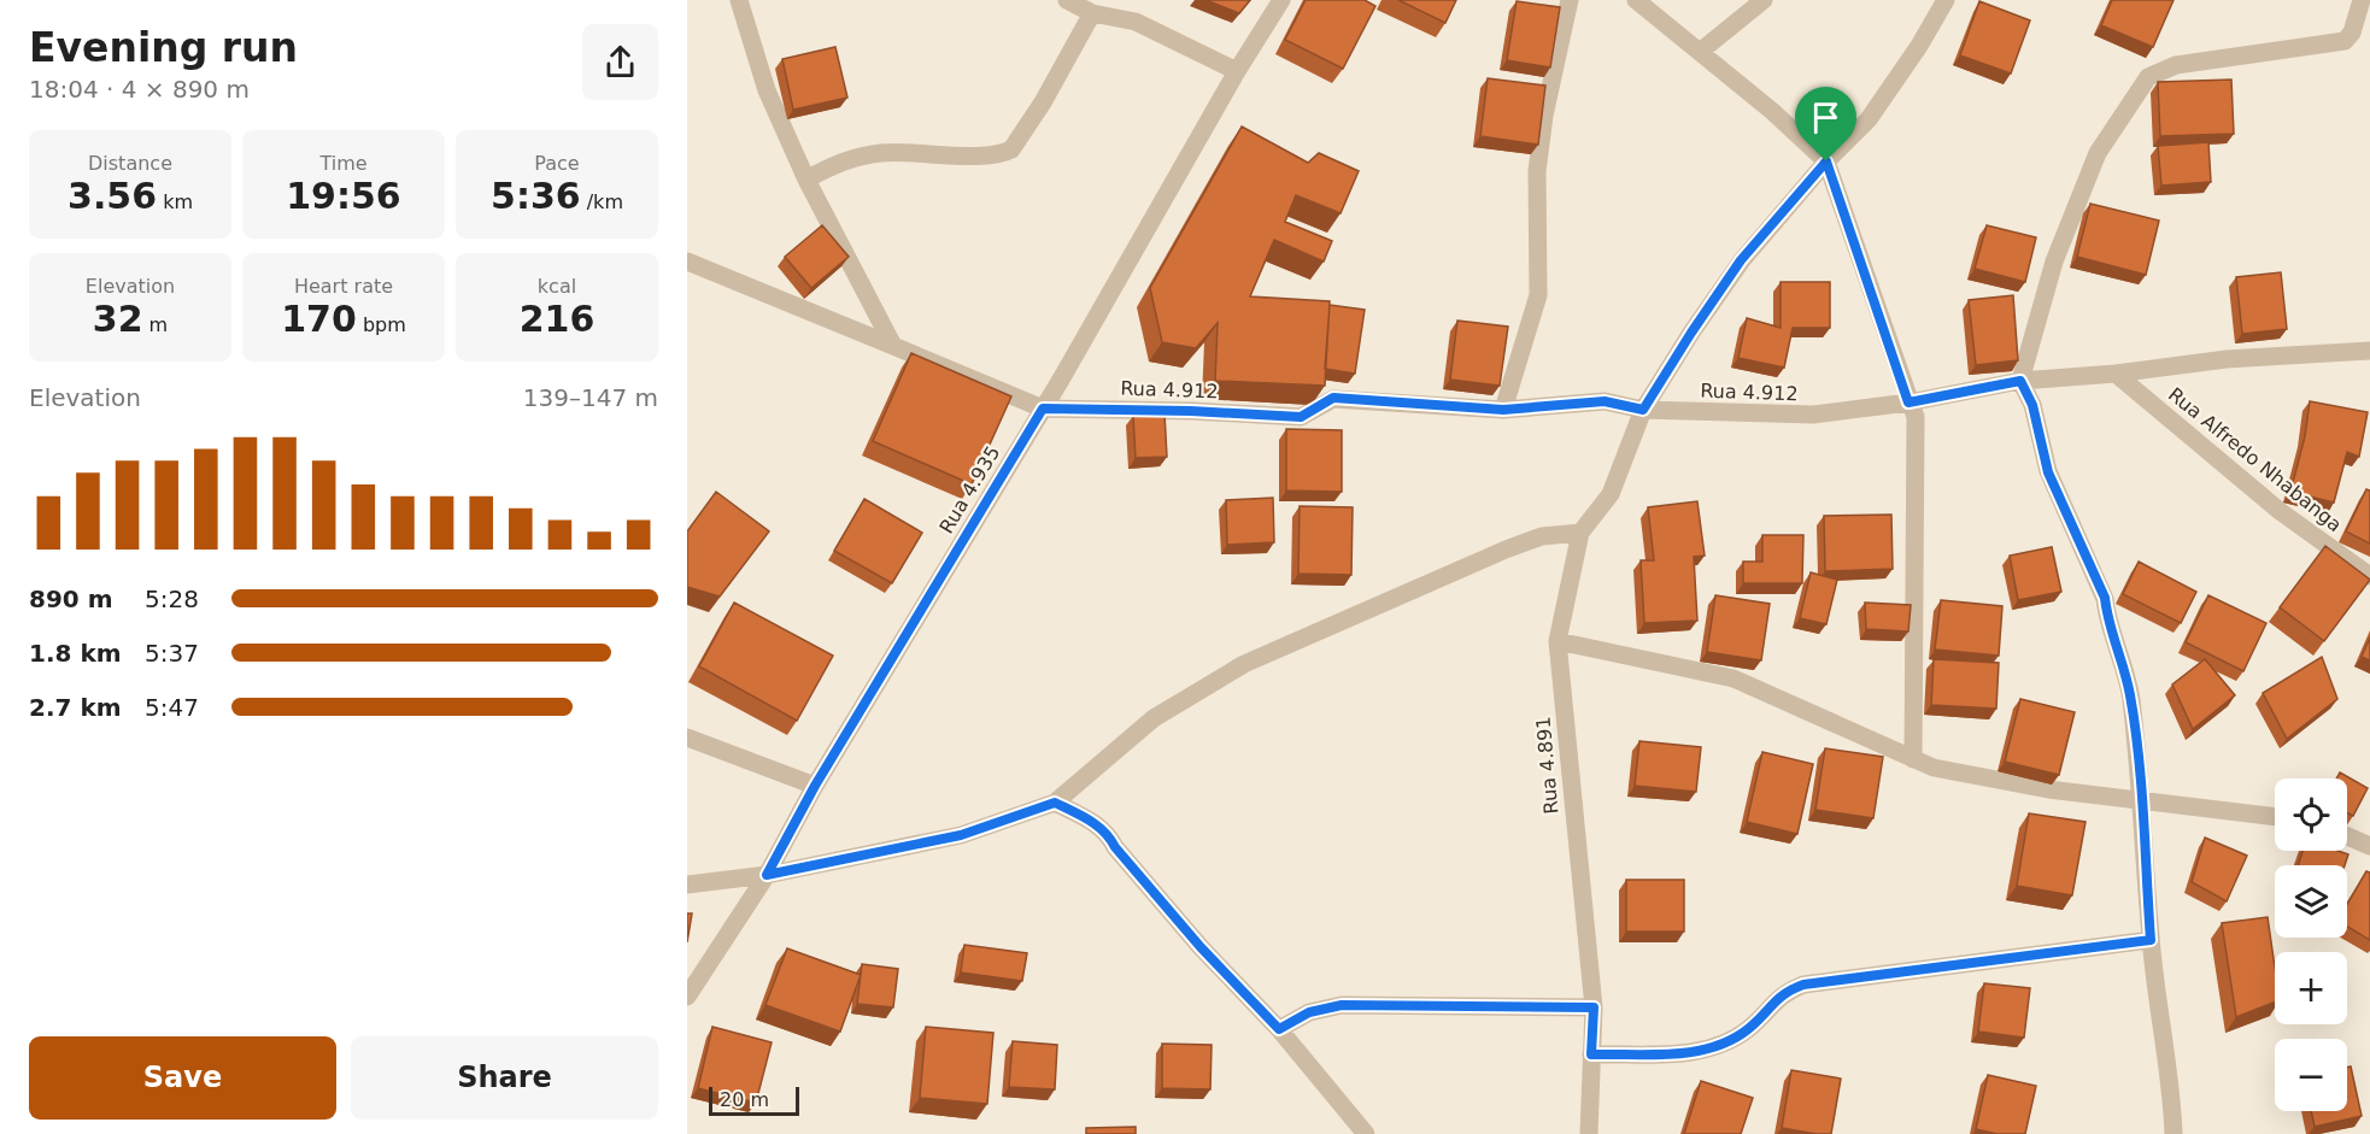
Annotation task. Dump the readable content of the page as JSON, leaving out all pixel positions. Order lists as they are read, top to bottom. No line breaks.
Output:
{"streets":{"street":["Rua 4.912","Rua Alfredo Nhabanga","Rua 4.935","Rua 4.891"]},"crossings":[["Rua 4.912","Rua Alfredo Nhabanga"],["Rua 4.912","Rua 4.935"],["Rua 4.912","Rua 4.891"]],"scale_bar":"20 m","page":{"heading":["Evening run","18:04 · 4 × 890 m"],"stats":[["Distance","3.56 km"],["Time","19:56"],["Pace","5:36 /km"],["Elevation","32 m"],["Heart rate","170 bpm"],["kcal","216"]],"chart":["Elevation","139–147 m"],"list":[{"name":"890 m","note":"5:28"},{"name":"1.8 km","note":"5:37"},{"name":"2.7 km","note":"5:47"}],"map_buttons":["+","−"],"buttons":["Save","Share"],"scale":"20 m"}}
